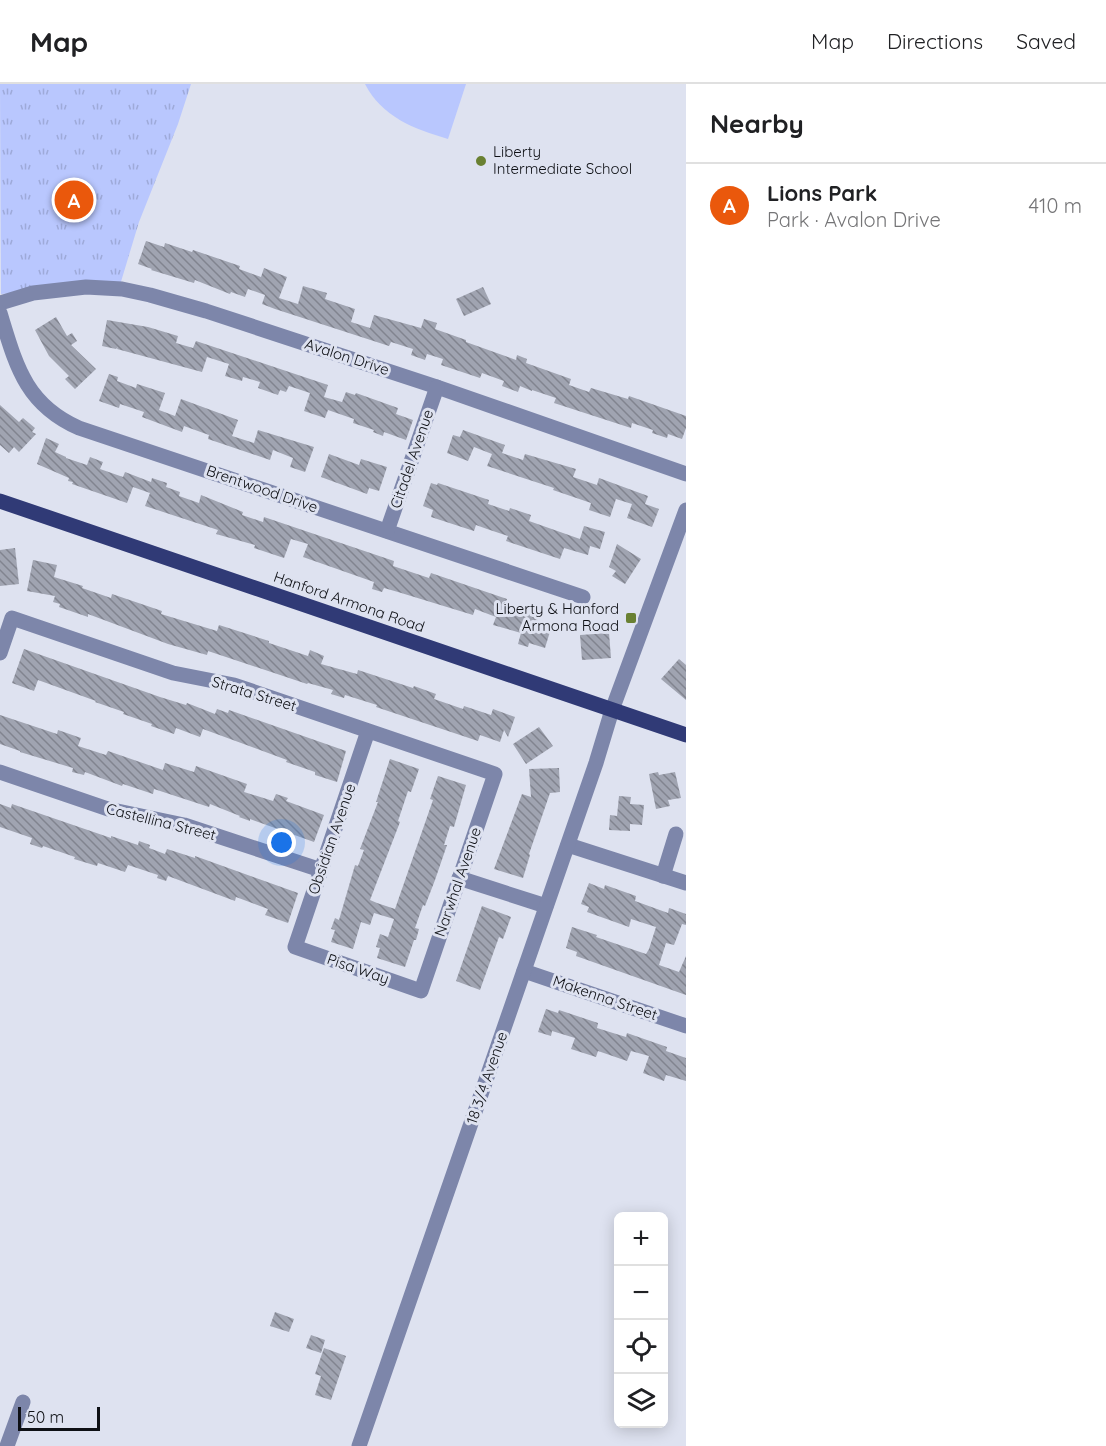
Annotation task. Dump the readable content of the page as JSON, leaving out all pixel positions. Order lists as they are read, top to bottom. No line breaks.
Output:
{"streets":{"main road":["Hanford Armona Road"],"street":["Avalon Drive","Citadel Avenue","Brentwood Drive","Strata Street","Castellina Street","Obsidian Avenue","Narwhal Avenue","Pisa Way","Makenna Street","18 3/4 Avenue"]},"crossings":[["Avalon Drive","Citadel Avenue"],["Citadel Avenue","Brentwood Drive"],["Hanford Armona Road","18 3/4 Avenue"],["Strata Street","Obsidian Avenue"],["Strata Street","Narwhal Avenue"],["Castellina Street","Obsidian Avenue"],["Obsidian Avenue","Pisa Way"],["Narwhal Avenue","Pisa Way"],["Makenna Street","18 3/4 Avenue"]],"places":{"other":["Liberty Intermediate School"],"transit":["Liberty & Hanford Armona Road"]},"scale_bar":"50 m","page":{"header":"Map","nav":["Map","Directions","Saved"],"heading":"Nearby","list":[{"mark":"A","name":"Lions Park","note":"Park · Avalon Drive","value":"410 m"}],"pins":"A","map_buttons":["+","−"],"scale":"50 m"}}
